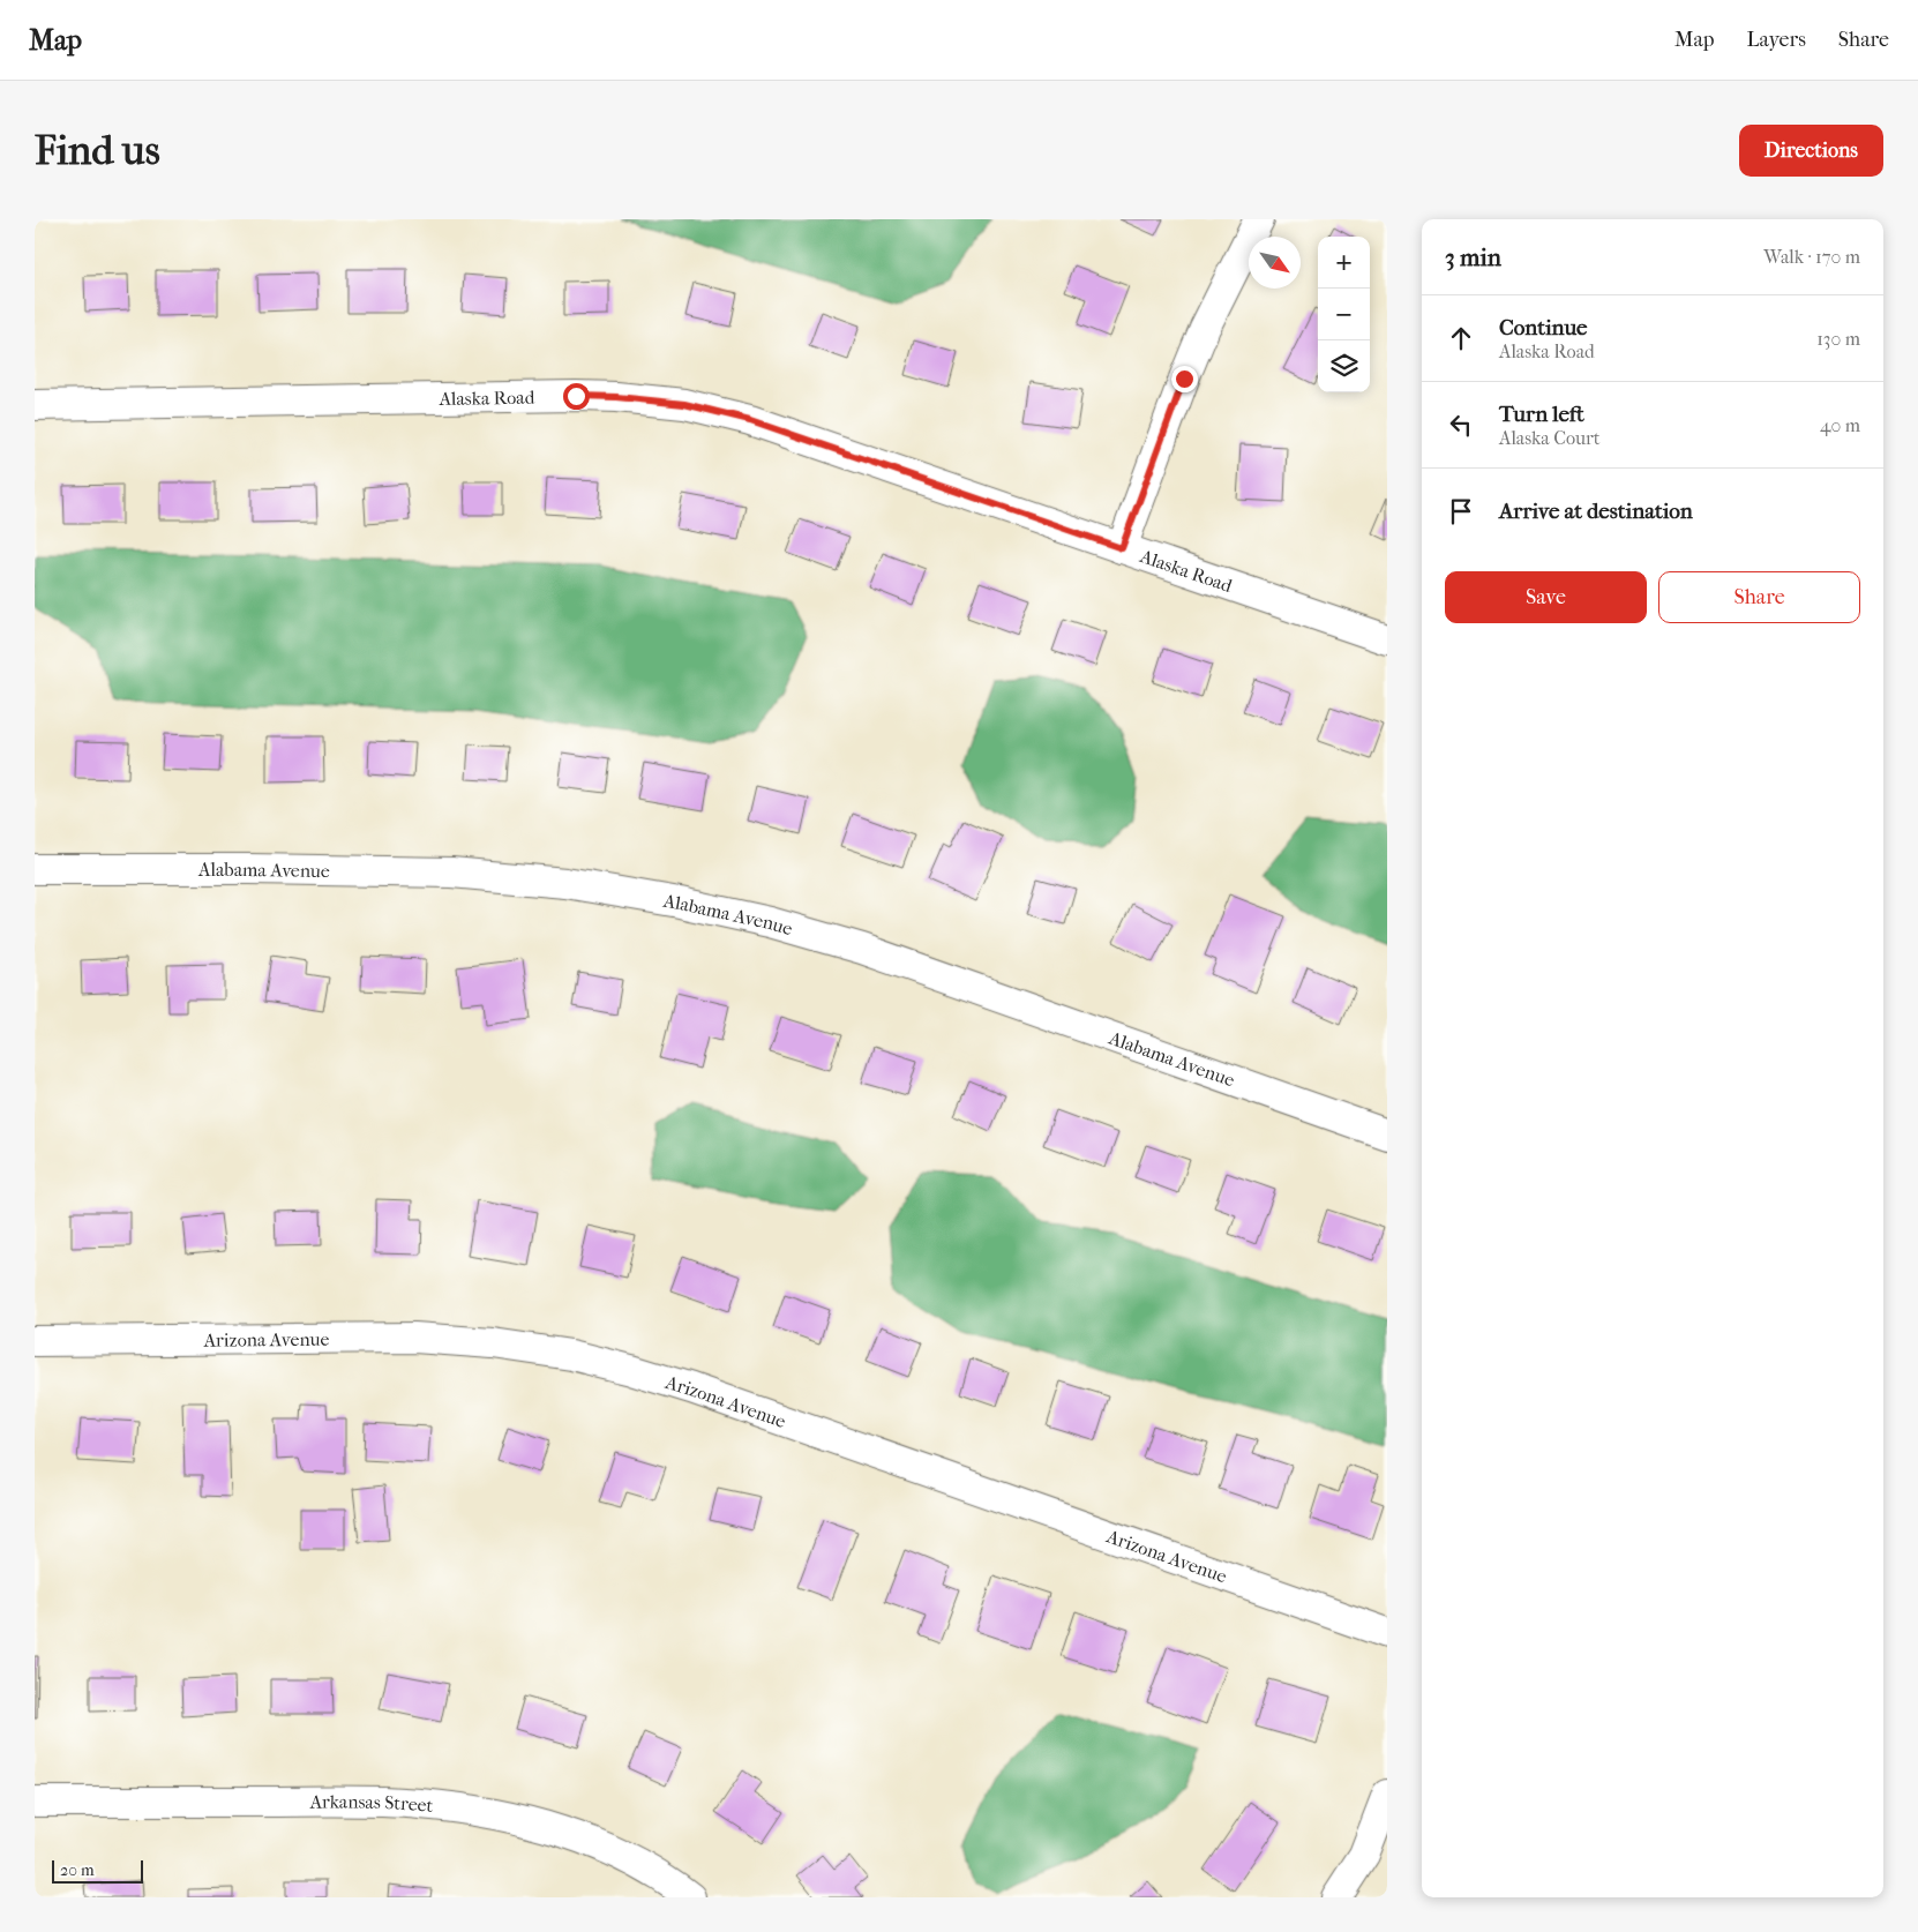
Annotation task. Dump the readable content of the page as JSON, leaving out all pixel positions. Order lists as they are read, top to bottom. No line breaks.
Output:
{"streets":{"street":["Alaska Road","Alabama Avenue","Arizona Avenue","Arkansas Street"]},"scale_bar":"20 m","north":"bottom right","page":{"header":"Map","nav":["Map","Layers","Share"],"buttons":["Directions",["Save","Share"]],"title":"Find us","heading":["3 min","Walk · 170 m"],"map_buttons":["+","−"],"list":[["Continue","Alaska Road","130 m"],["Turn left","Alaska Court","40 m"],"Arrive at destination"],"scale":"20 m"}}
